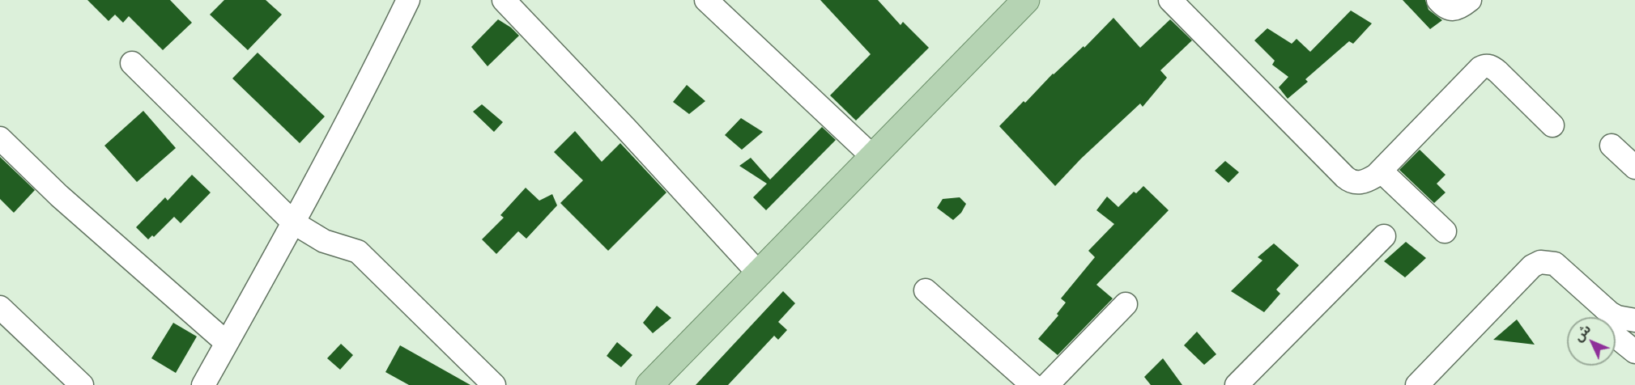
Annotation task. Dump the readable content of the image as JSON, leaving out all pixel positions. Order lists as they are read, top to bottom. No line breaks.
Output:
{"north":"top left"}
